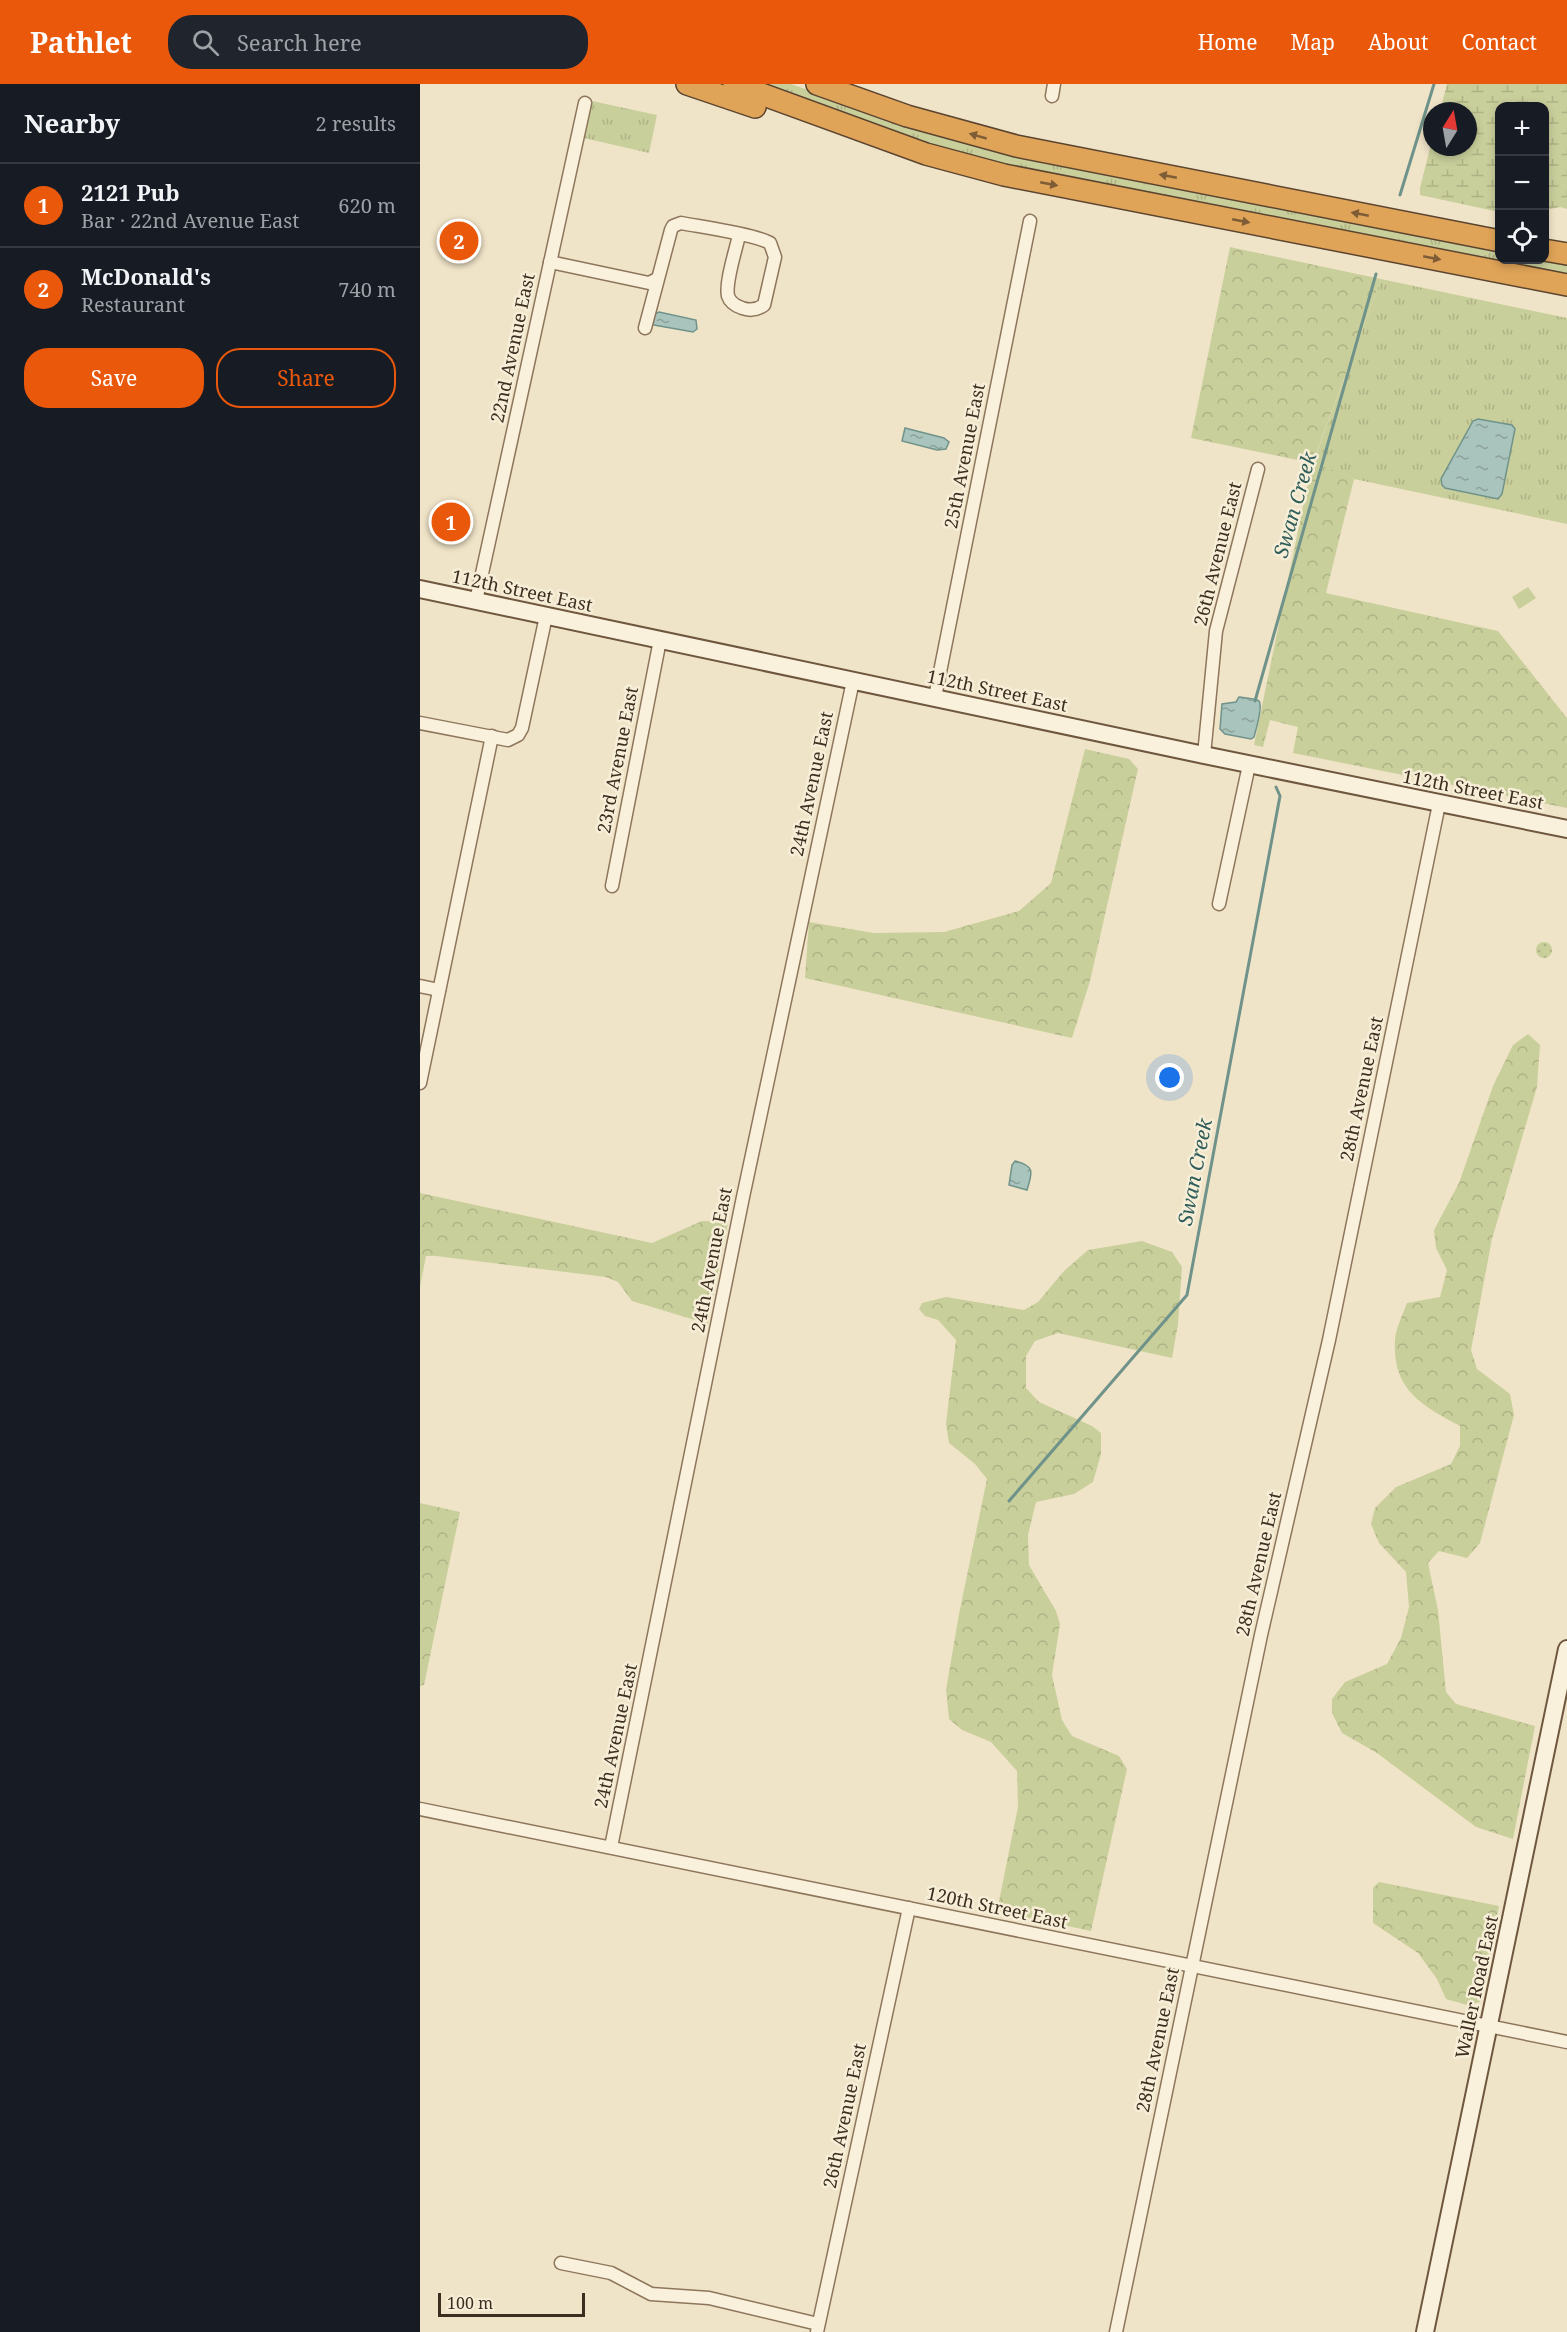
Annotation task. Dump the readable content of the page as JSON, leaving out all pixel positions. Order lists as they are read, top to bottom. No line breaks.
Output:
{"streets":{"main road":["112th Street East","Waller Road East"],"street":["22nd Avenue East","25th Avenue East","26th Avenue East","23rd Avenue East","24th Avenue East","28th Avenue East","120th Street East"]},"crossings":[["22nd Avenue East","112th Street East"],["25th Avenue East","112th Street East"],["26th Avenue East","112th Street East"],["26th Avenue East","120th Street East"],["112th Street East","23rd Avenue East"],["112th Street East","24th Avenue East"],["112th Street East","28th Avenue East"],["24th Avenue East","120th Street East"],["28th Avenue East","120th Street East"],["120th Street East","Waller Road East"]],"water":["Swan Creek"],"scale_bar":"100 m","north":"top","page":{"header":"Pathlet","search":"Search here","nav":["Home","Map","About","Contact"],"heading":["Nearby","2 results"],"map_buttons":["+","−"],"list":[{"mark":"1","name":"2121 Pub","note":"Bar · 22nd Avenue East","value":"620 m"},{"mark":"2","name":"McDonald's","note":"Restaurant","value":"740 m"}],"pins":["2","1"],"buttons":["Save","Share"],"scale":"100 m"}}
